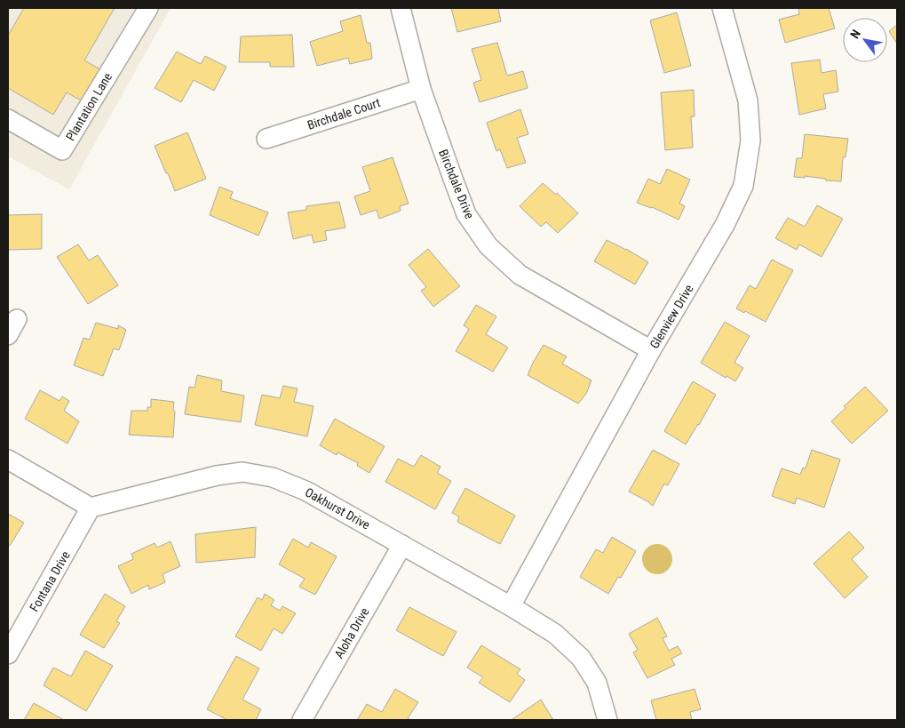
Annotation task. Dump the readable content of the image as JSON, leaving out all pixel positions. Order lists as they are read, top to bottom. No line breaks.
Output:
{"streets":{"street":["Plantation Lane","Birchdale Court","Birchdale Drive","Glenview Drive","Oakhurst Drive","Fontana Drive","Aloha Drive"]},"crossings":[["Birchdale Court","Birchdale Drive"],["Birchdale Drive","Glenview Drive"],["Glenview Drive","Oakhurst Drive"],["Oakhurst Drive","Fontana Drive"],["Oakhurst Drive","Aloha Drive"]],"north":"top left"}
